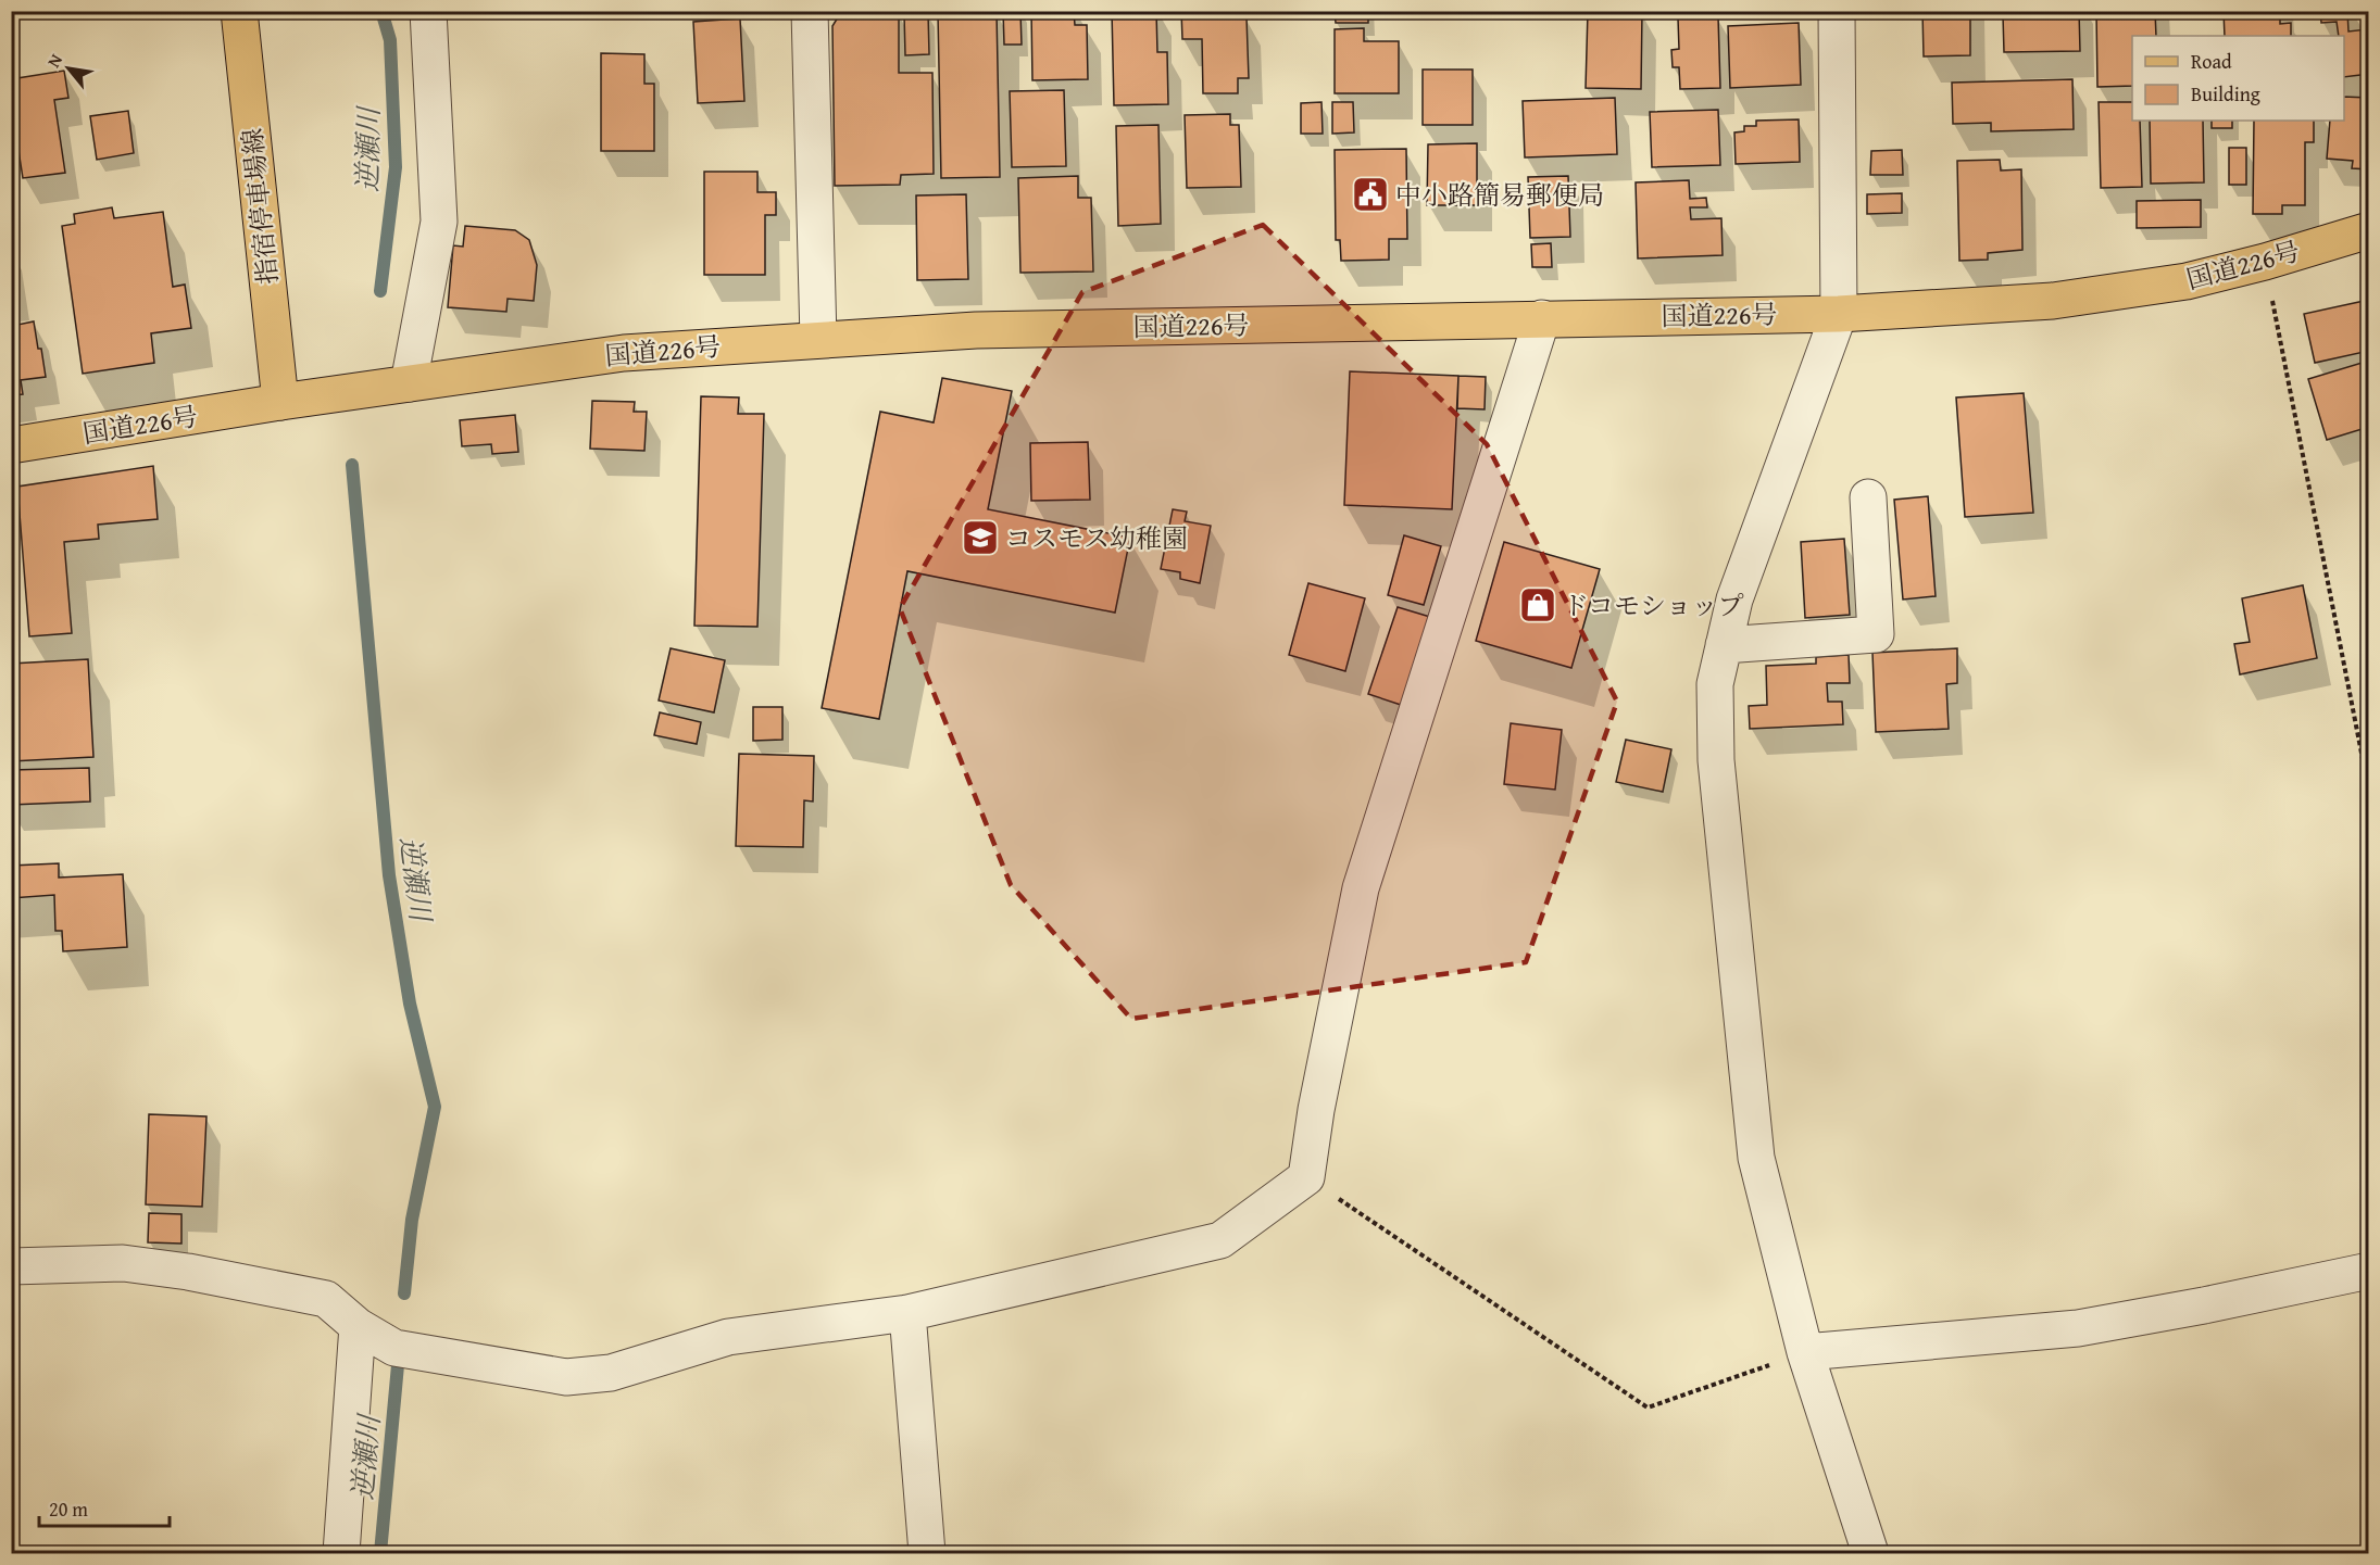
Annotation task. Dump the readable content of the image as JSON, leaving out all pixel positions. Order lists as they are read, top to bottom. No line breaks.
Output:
{"streets":{"main road":["指宿停車場線","国道226号"]},"crossings":[["指宿停車場線","国道226号"]],"water":["逆瀬川"],"places":{"public building":["中小路簡易郵便局"],"school or university":["コスモス幼稚園"],"shop":["ドコモショップ"]},"legend":["Road","Building"],"scale_bar":"20 m","north":"top left"}
